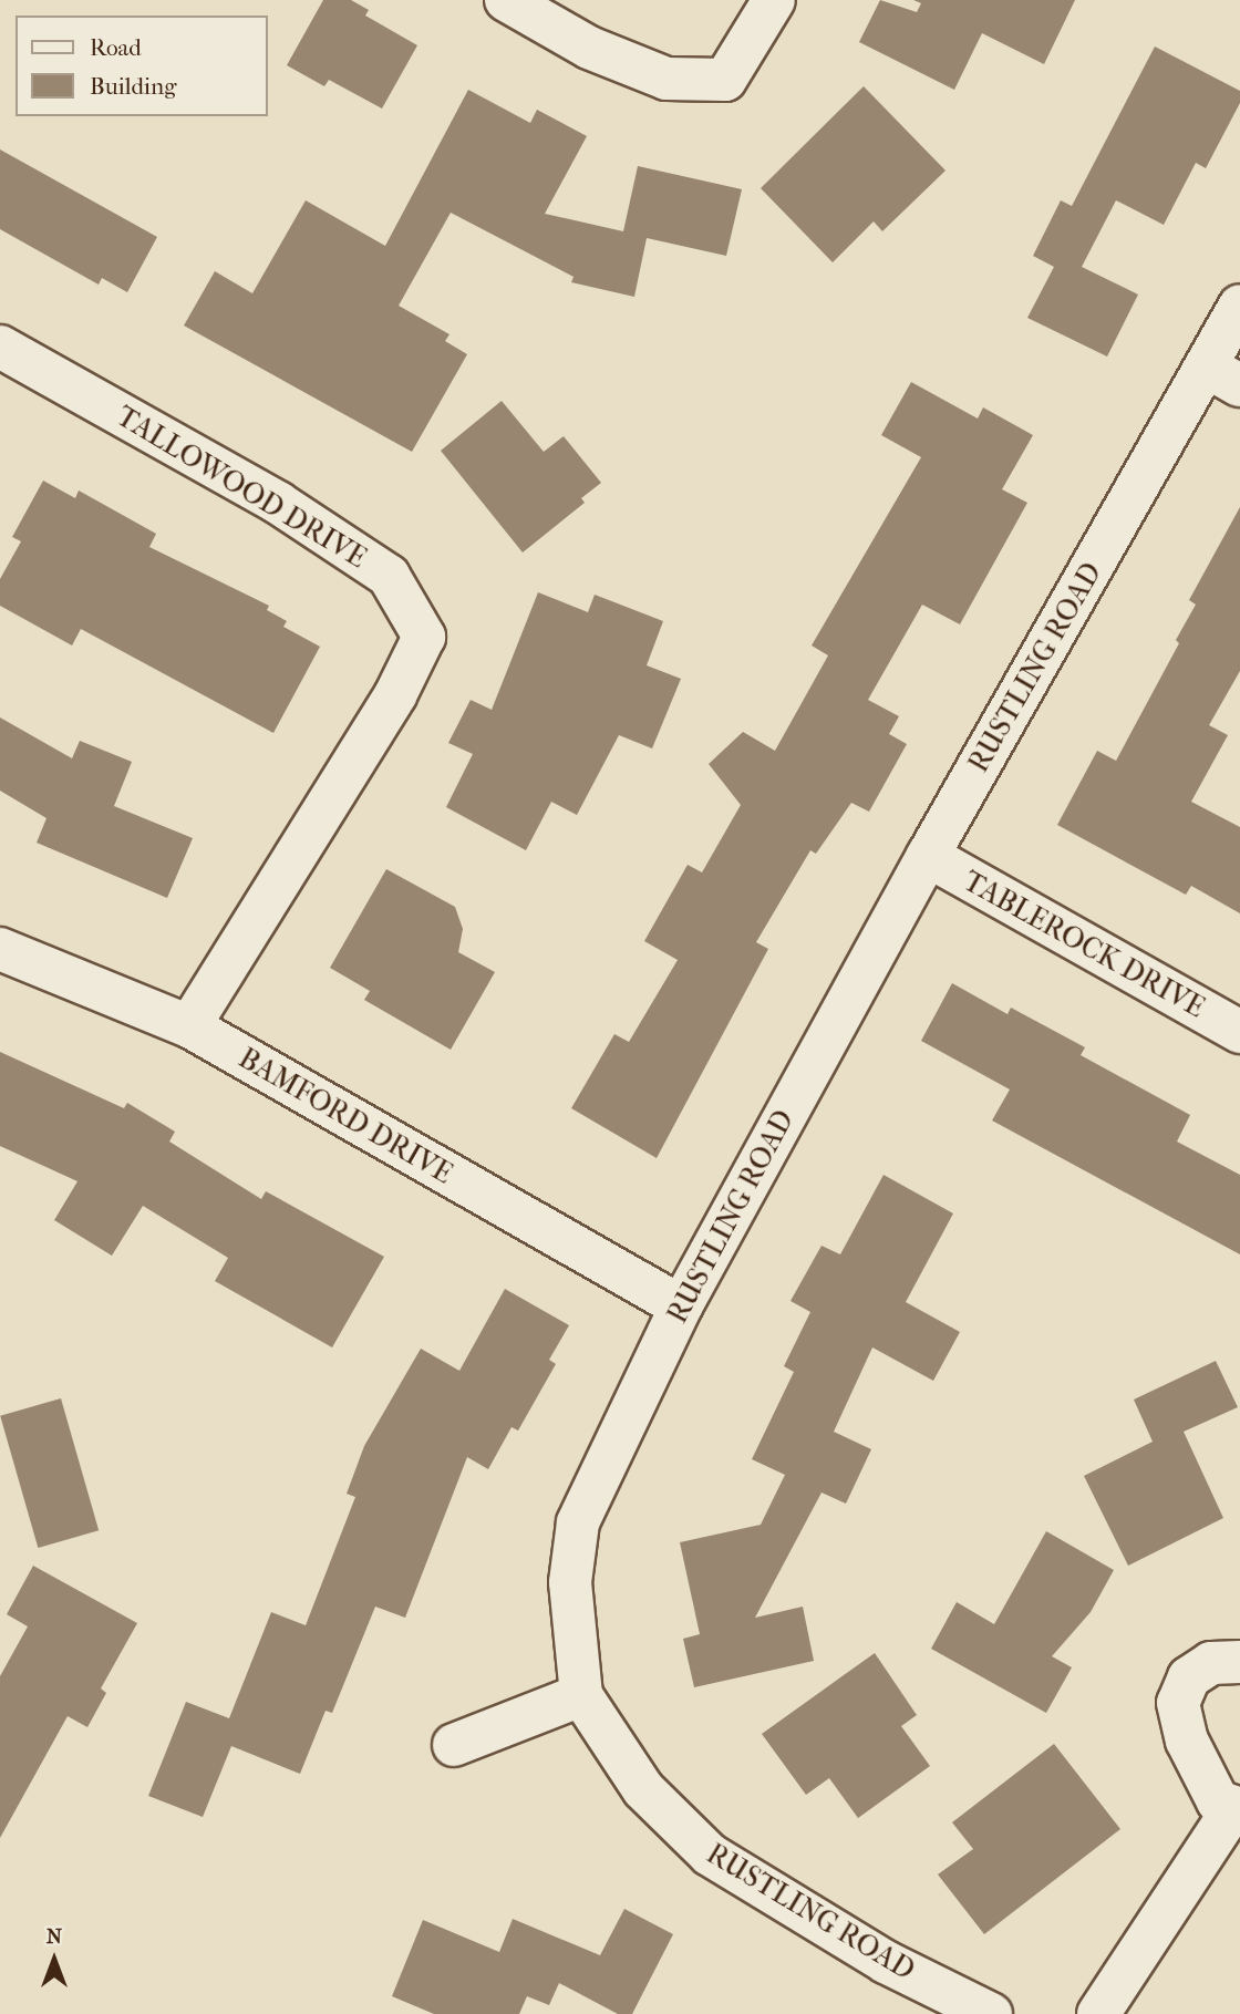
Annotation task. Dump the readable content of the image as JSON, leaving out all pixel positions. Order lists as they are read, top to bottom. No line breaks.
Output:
{"streets":{"street":["TALLOWOOD DRIVE","RUSTLING ROAD","TABLEROCK DRIVE","BAMFORD DRIVE"]},"crossings":[["TALLOWOOD DRIVE","BAMFORD DRIVE"],["RUSTLING ROAD","TABLEROCK DRIVE"],["RUSTLING ROAD","BAMFORD DRIVE"]],"legend":["Road","Building"],"north":"top"}
